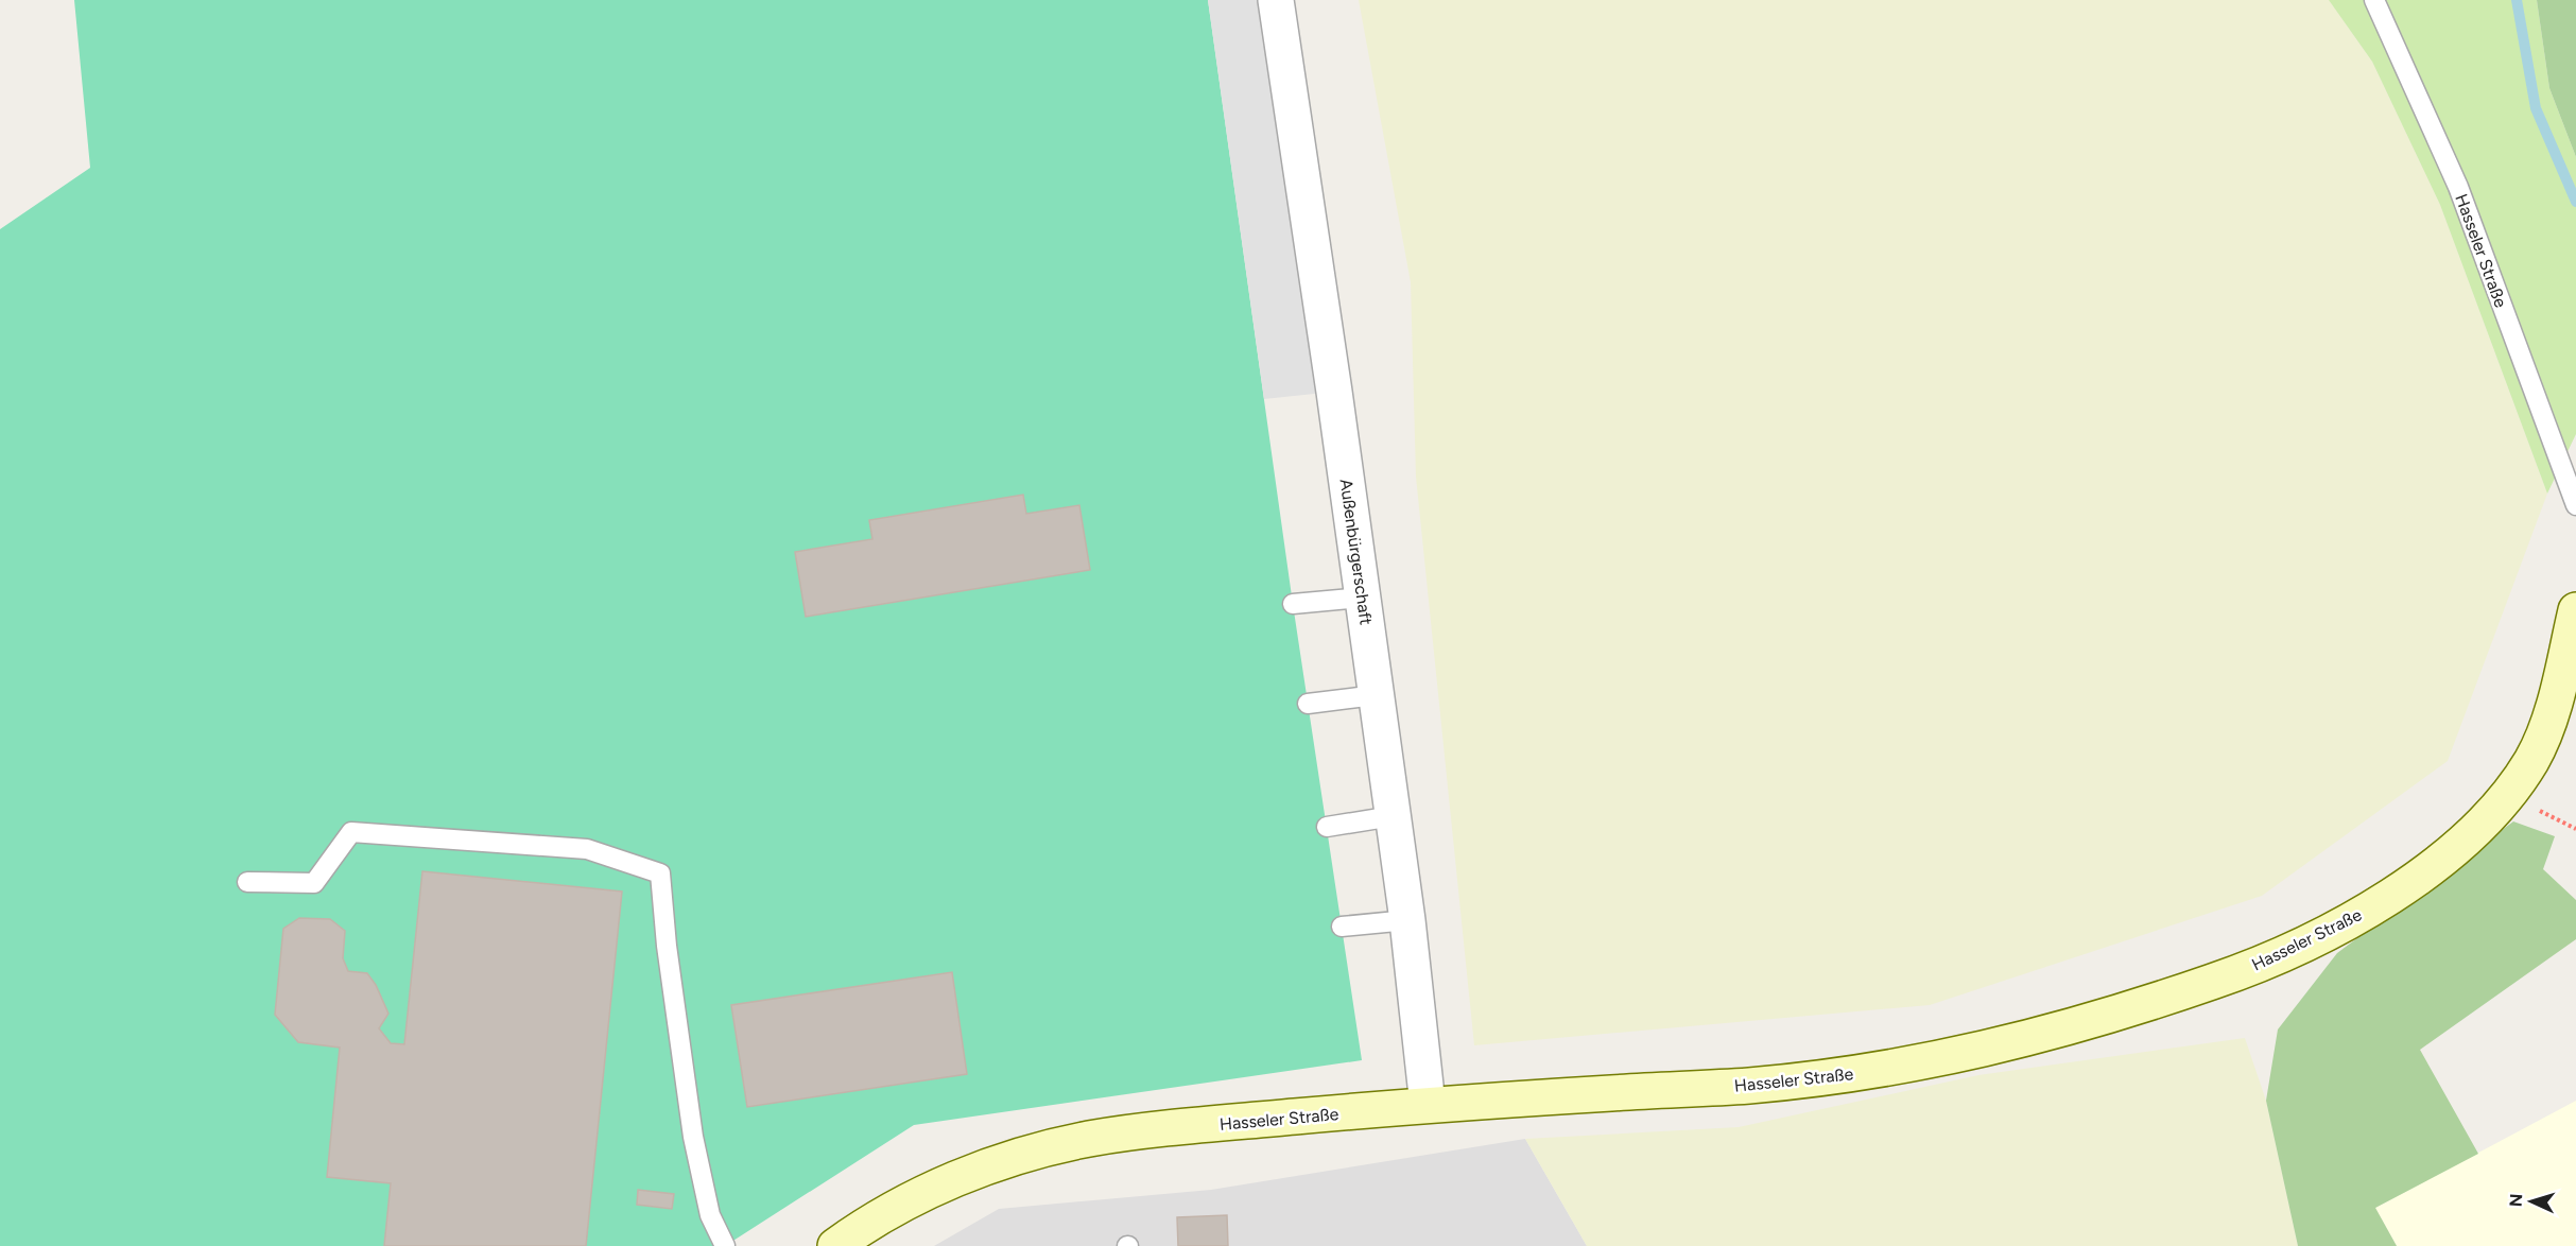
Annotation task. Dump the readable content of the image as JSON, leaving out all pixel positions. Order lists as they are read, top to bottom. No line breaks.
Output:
{"streets":{"main road":["Hasseler Straße"],"street":["Außenbürgerschaft"]},"crossings":[["Hasseler Straße","Außenbürgerschaft"]],"north":"left"}
